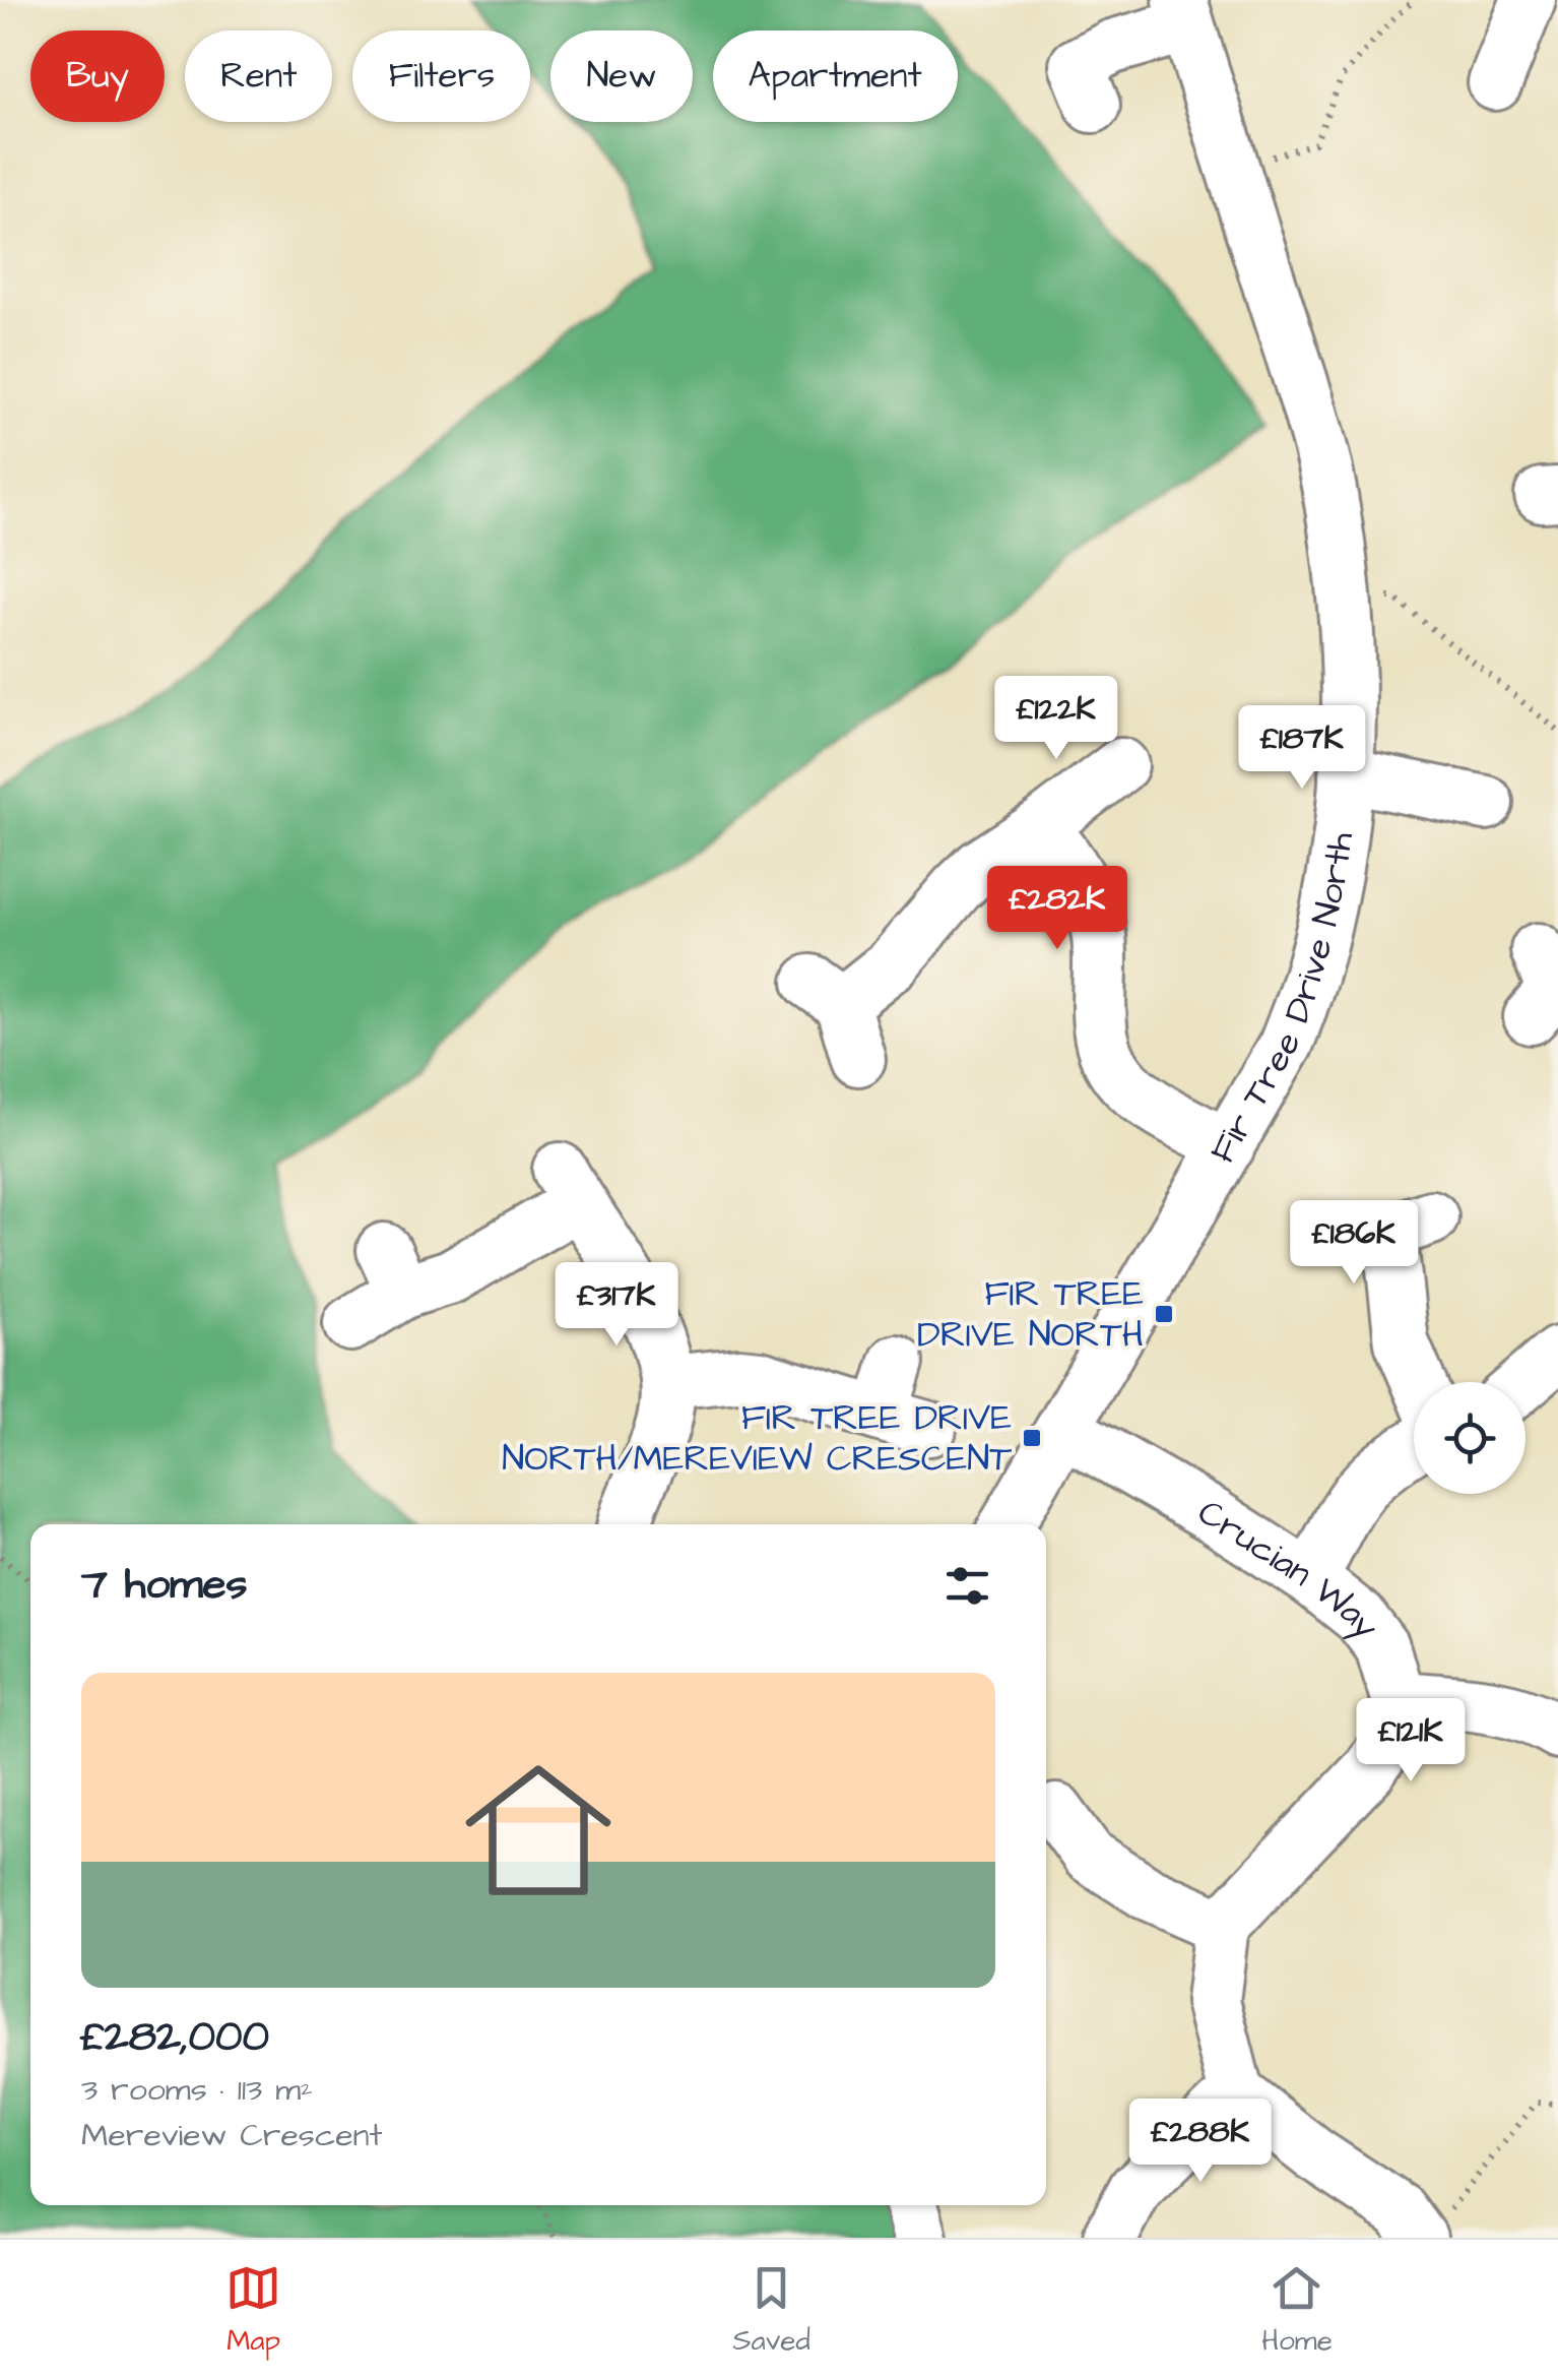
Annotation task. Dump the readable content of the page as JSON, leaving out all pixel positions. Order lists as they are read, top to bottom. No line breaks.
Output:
{"streets":{"street":["Fir Tree Drive North","Crucian Way"]},"crossings":[["Fir Tree Drive North","Crucian Way"]],"places":{"transit":["FIR TREE DRIVE NORTH","FIR TREE DRIVE NORTH/MEREVIEW CRESCENT"]},"page":{"chip":["Buy","Rent","Filters","New","Apartment"],"price":["£122K","£187K","£282K","£186K","£317K","£121K","£288K"],"heading":"7 homes","list":[{"name":"£282,000","note":"3 rooms · 113 m² · Mereview Crescent"}],"tabs":["Map","Saved","Home"]}}
